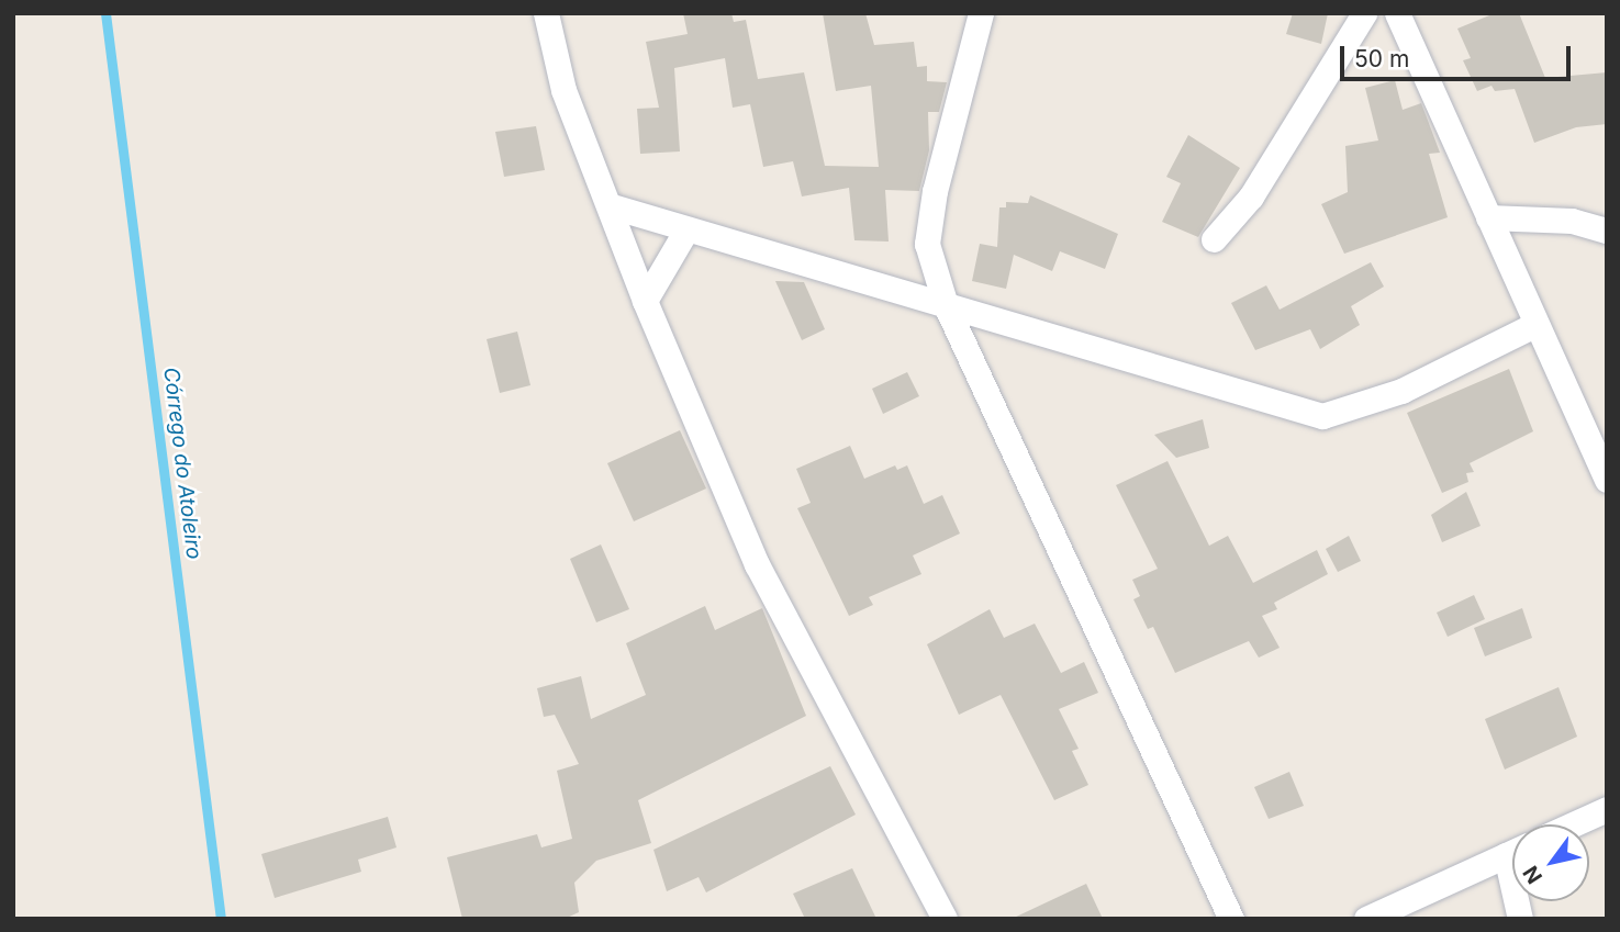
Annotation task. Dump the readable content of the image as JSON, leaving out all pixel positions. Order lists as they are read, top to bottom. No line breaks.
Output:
{"water":["Córrego do Atoleiro"],"scale_bar":"50 m","north":"bottom left"}
